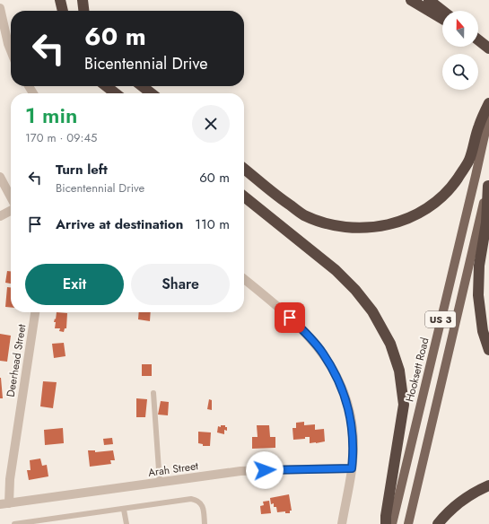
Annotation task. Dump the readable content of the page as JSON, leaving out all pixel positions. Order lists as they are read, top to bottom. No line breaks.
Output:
{"streets":{"main road":["US 3","Hooksett Road"],"street":["Deerhead Street","Arah Street"]},"crossings":[["Deerhead Street","Arah Street"]],"north":"top","page":{"turn":["60 m","Bicentennial Drive"],"heading":["1 min","170 m · 09:45"],"list":[{"name":"Turn left","note":"Bicentennial Drive","value":"60 m"},{"name":"Arrive at destination","value":"110 m"}],"buttons":["Exit","Share"]}}
